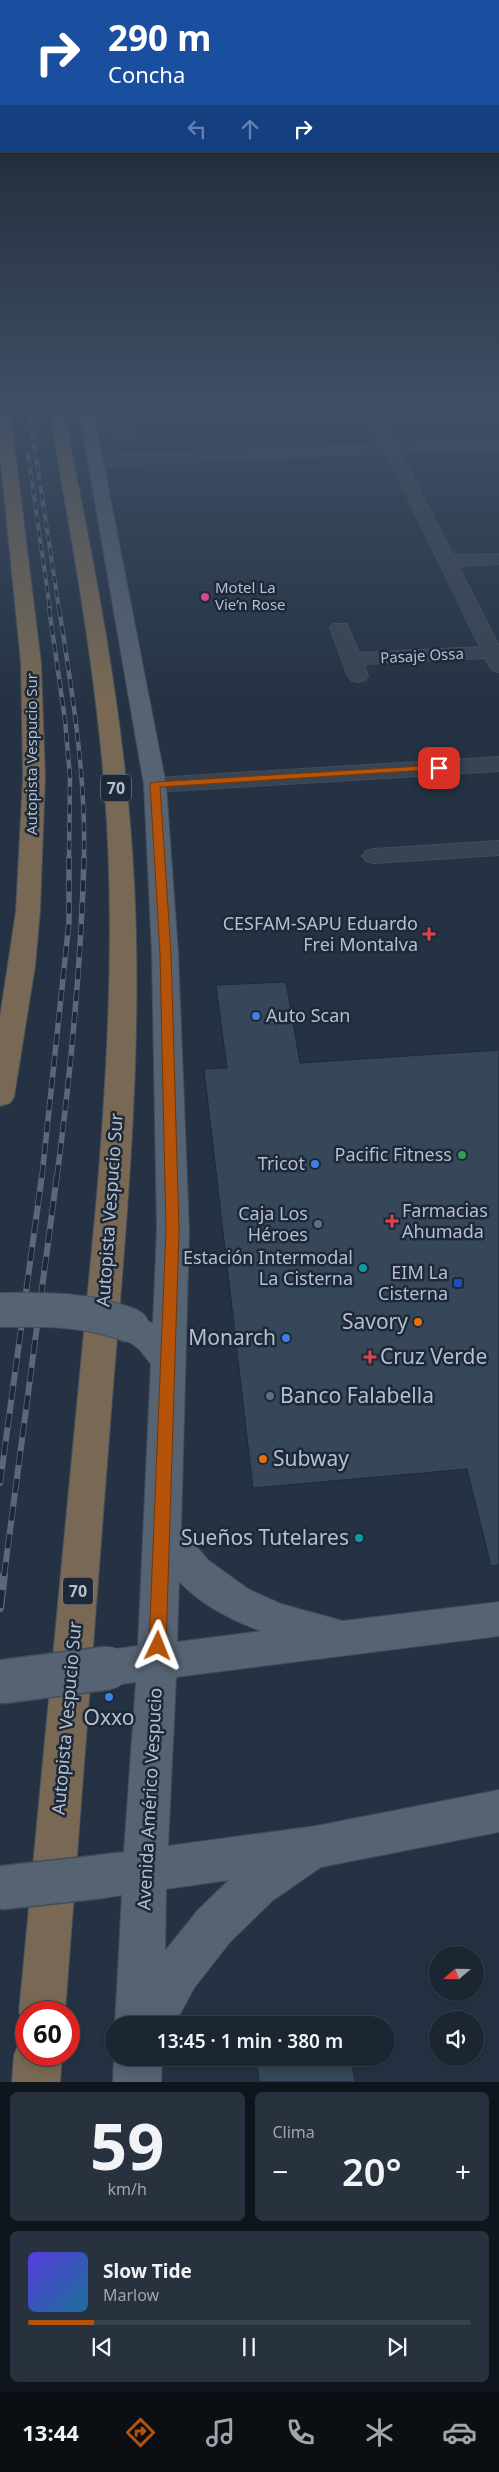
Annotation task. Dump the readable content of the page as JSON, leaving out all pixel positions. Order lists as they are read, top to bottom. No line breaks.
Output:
{"streets":{"highway":["Autopista Vespucio Sur","70"],"main road":["Avenida Américo Vespucio"],"street":["Pasaje Ossa"]},"places":{"other":["Motel La Vie’n Rose","Auto Scan","Pacific Fitness","Tricot","Caja Los Héroes","Estación Intermodal La Cisterna","Savory","Monarch","Banco Falabella","Subway","Sueños Tutelares","Oxxo"],"health":["CESFAM-SAPU Eduardo Frei Montalva","Farmacias Ahumada","Cruz Verde"],"transit":["EIM La Cisterna"]},"north":"left","page":{"turn":["290 m","Concha"],"limit":"60","trip":"13:45 · 1 min · 380 m","tile":[["59","km/h"],"Clima"],"heat":["−","20°","+"],"song":["Slow Tide","Marlow"],"tabs":"13:44"}}
